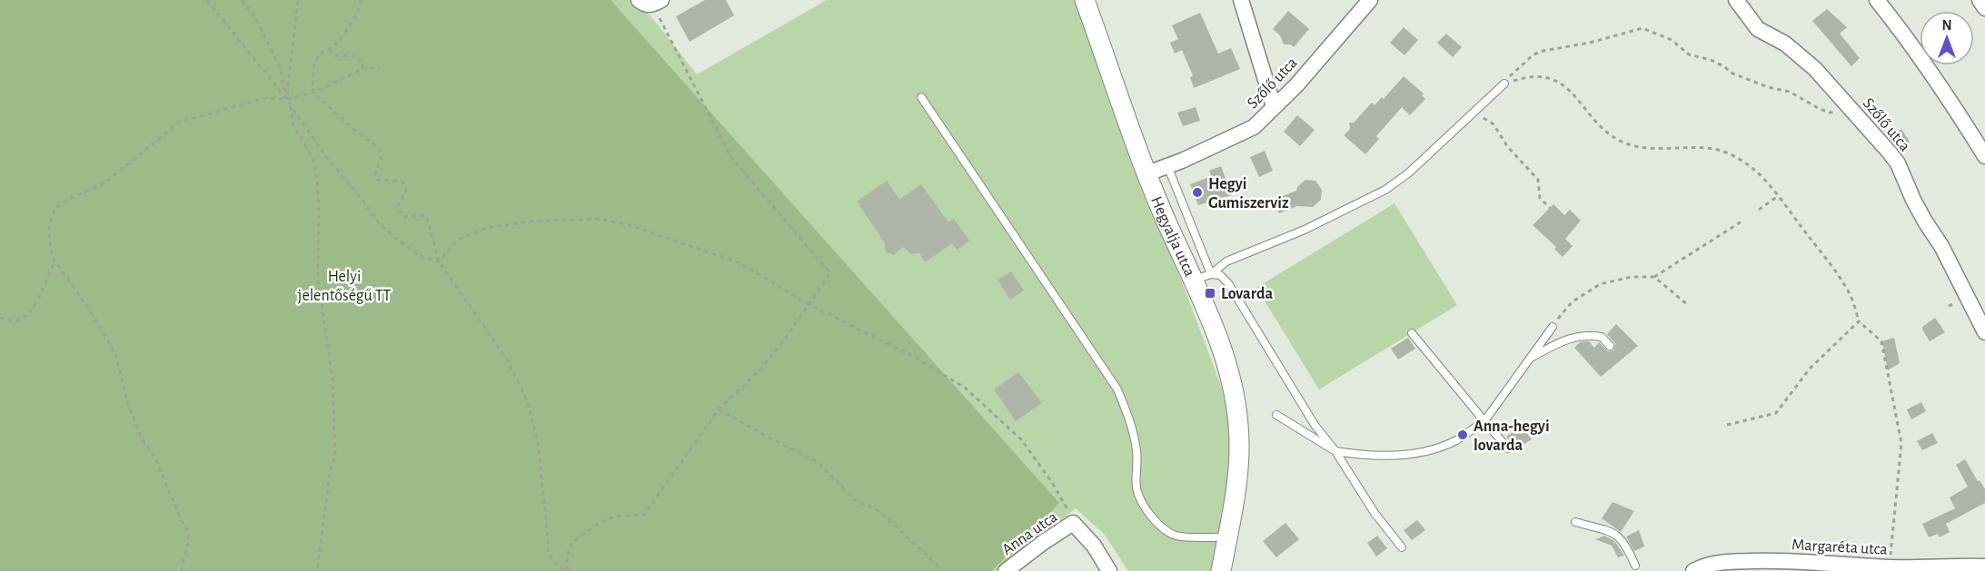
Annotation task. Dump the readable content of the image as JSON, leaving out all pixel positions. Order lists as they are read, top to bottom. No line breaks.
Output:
{"streets":{"street":["Szőlő utca","Hegyalja utca","Anna utca","Margaréta utca"]},"crossings":[["Szőlő utca","Hegyalja utca"]],"parks":["Helyi jelentőségű TT"],"places":{"other":["Hegyi Gumiszerviz","Anna-hegyi lovarda"],"transit":["Lovarda"]},"north":"top"}
